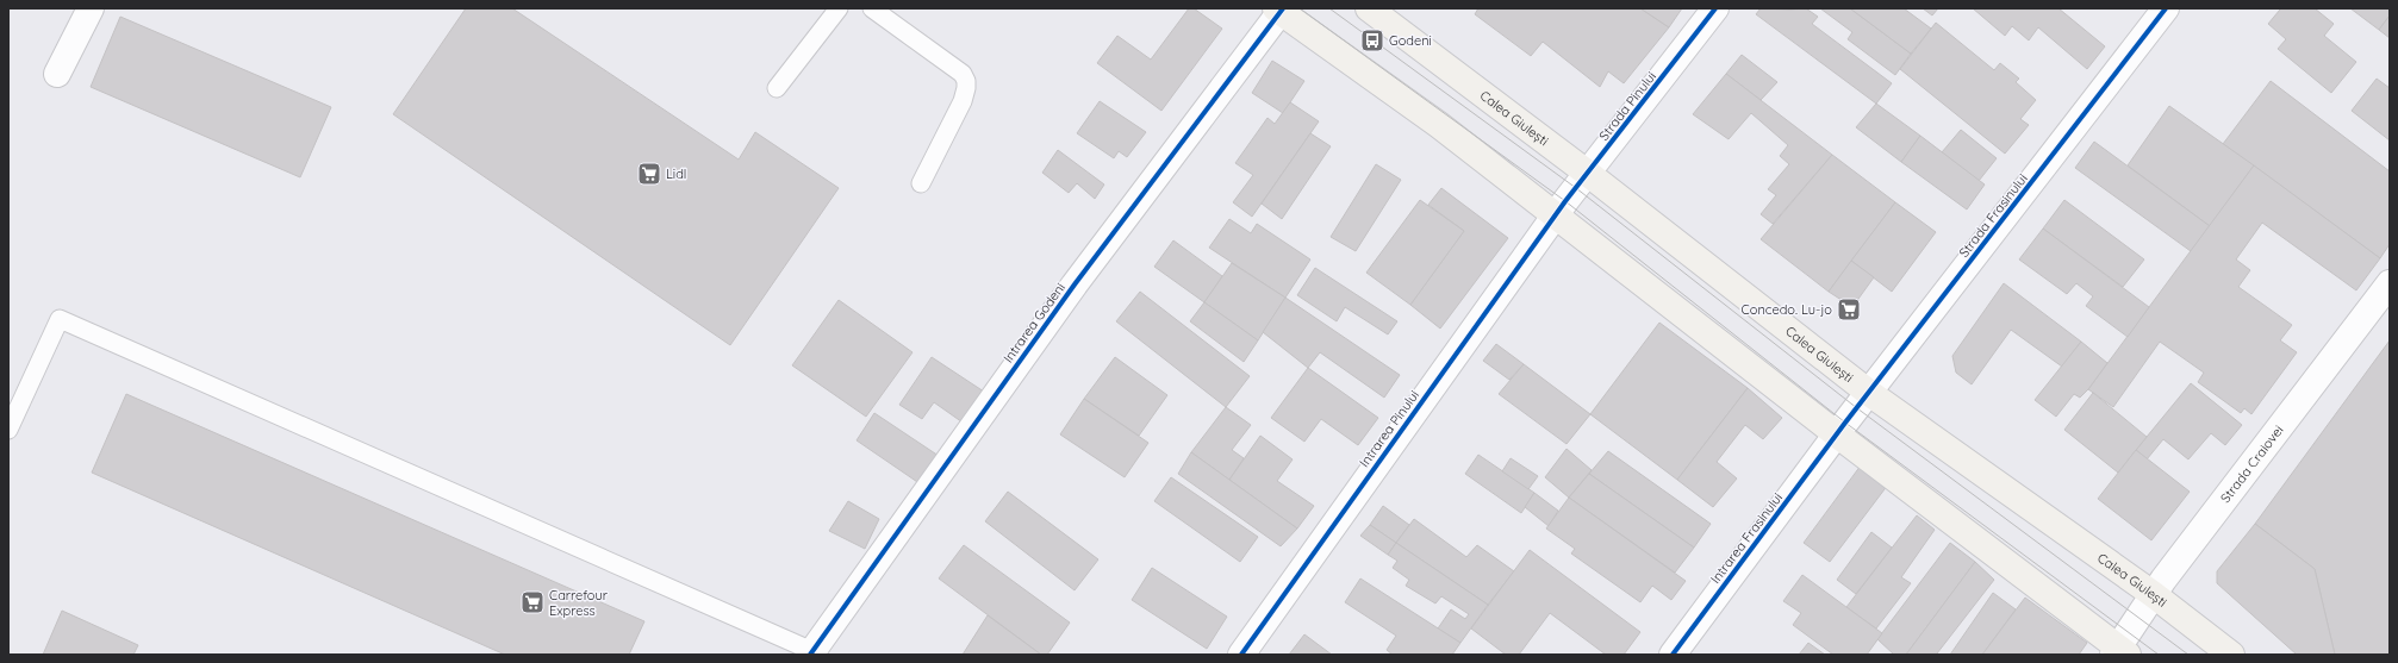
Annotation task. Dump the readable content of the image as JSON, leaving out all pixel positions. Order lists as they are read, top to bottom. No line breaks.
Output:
{"streets":{"main road":["Calea Giulești"],"street":["Strada Pinului","Strada Frasinului","Intrarea Godeni","Intrarea Pinului","Strada Craiovei","Intrarea Frasinului"]},"crossings":[["Strada Pinului","Calea Giulești"],["Strada Pinului","Intrarea Pinului"],["Calea Giulești","Strada Frasinului"],["Calea Giulești","Strada Craiovei"],["Strada Frasinului","Intrarea Frasinului"]],"places":{"bus stop":["Godeni"],"supermarket":["Lidl","Concedo. Lu-jo","Carrefour Express"]}}
